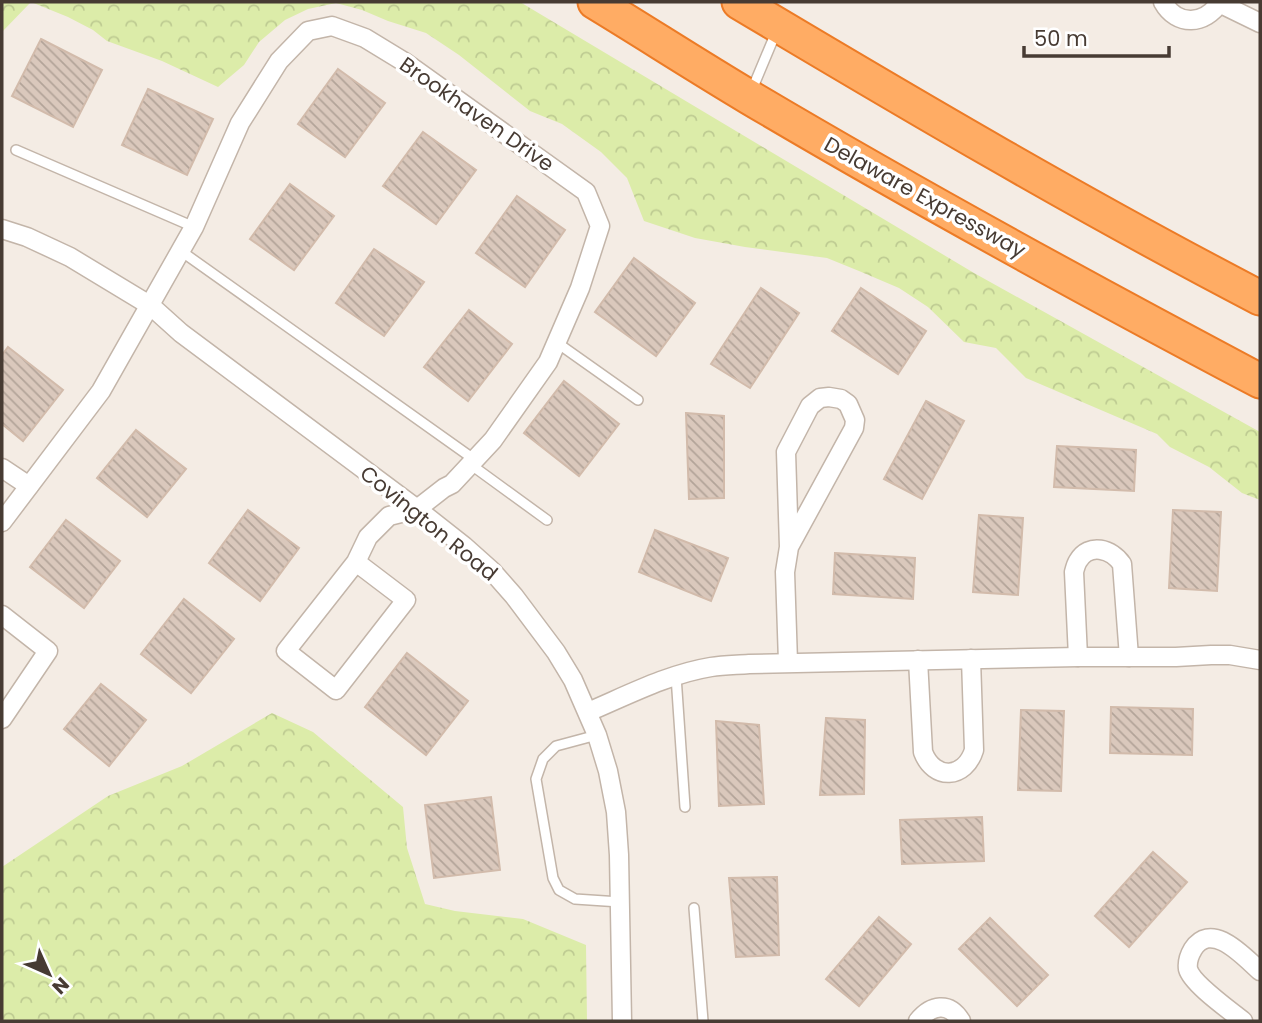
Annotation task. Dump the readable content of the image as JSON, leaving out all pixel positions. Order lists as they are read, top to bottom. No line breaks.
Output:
{"streets":{"highway":["Delaware Expressway"],"street":["Brookhaven Drive","Covington Road"]},"crossings":[["Brookhaven Drive","Covington Road"]],"scale_bar":"50 m","north":"bottom right"}
